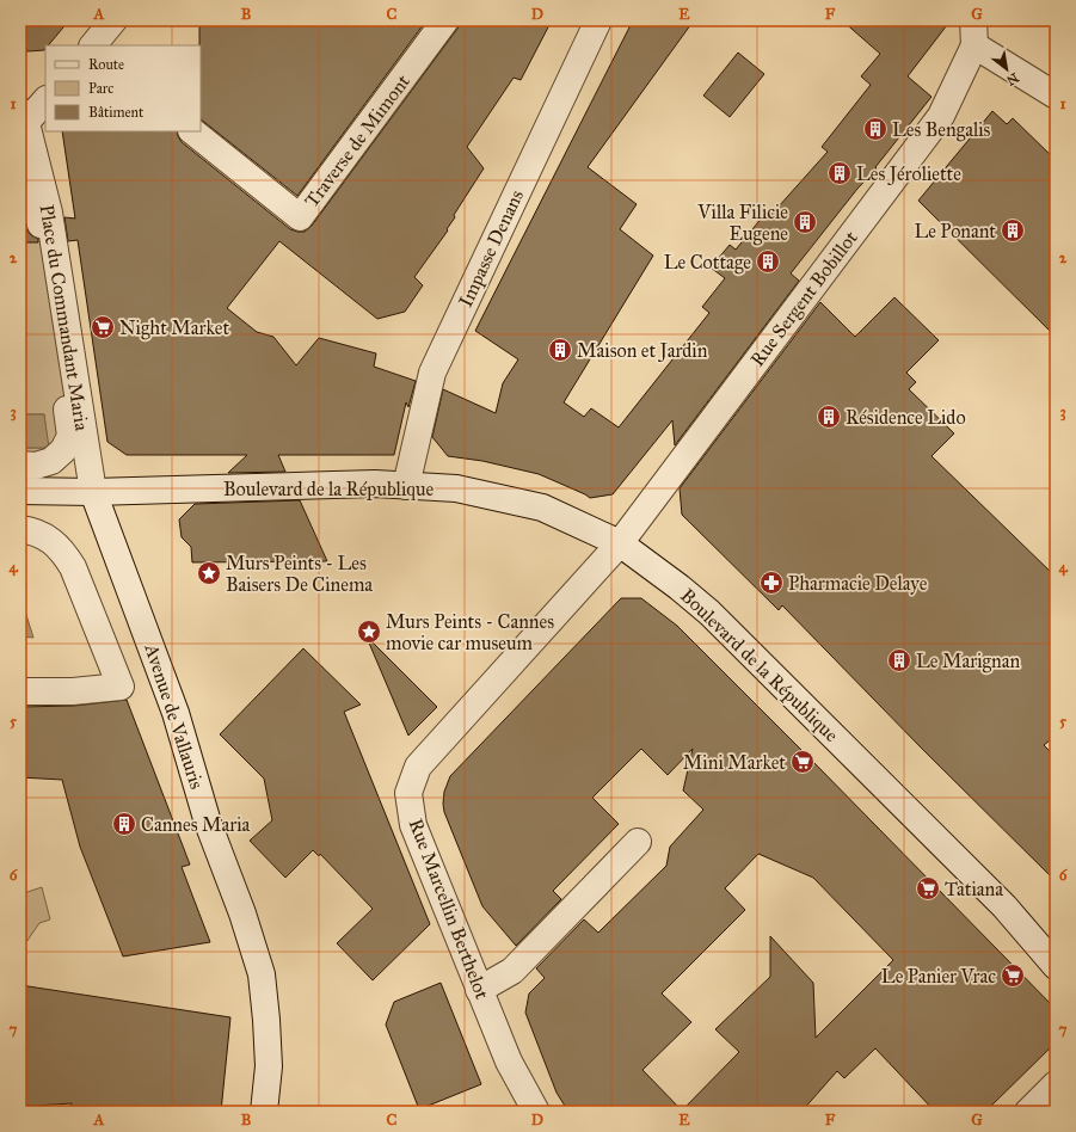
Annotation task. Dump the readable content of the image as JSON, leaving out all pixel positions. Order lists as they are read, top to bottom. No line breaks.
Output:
{"streets":{"street":["Traverse de Mimont","Impasse Denans","Rue Sergent Bobillot","Place du Commandant Maria","Boulevard de la République","Avenue de Vallauris","Rue Marcellin Berthelot"]},"crossings":[["Impasse Denans","Boulevard de la République"],["Rue Sergent Bobillot","Boulevard de la République"],["Rue Sergent Bobillot","Rue Marcellin Berthelot"],["Place du Commandant Maria","Boulevard de la République"],["Place du Commandant Maria","Avenue de Vallauris"],["Boulevard de la République","Avenue de Vallauris"],["Boulevard de la République","Rue Marcellin Berthelot"]],"places":{"building":["Les Bengalis","Les Jéroliette","Villa Filicie Eugene","Le Ponant","Le Cottage","Maison et Jardin","Résidence Lido","Le Marignan","Cannes Maria"],"supermarket":["Night Market","Mini Market","Tatiana","Le Panier Vrac"],"place":["Murs Peints - Les Baisers De Cinema","Murs Peints - Cannes movie car museum"],"pharmacy":["Pharmacie Delaye"]},"legend":["Route","Parc","Bâtiment"],"north":"bottom right","grid":{"columns":["A","B","C","D","E","F","G"],"rows":["1","2","3","4","5","6","7"]}}
